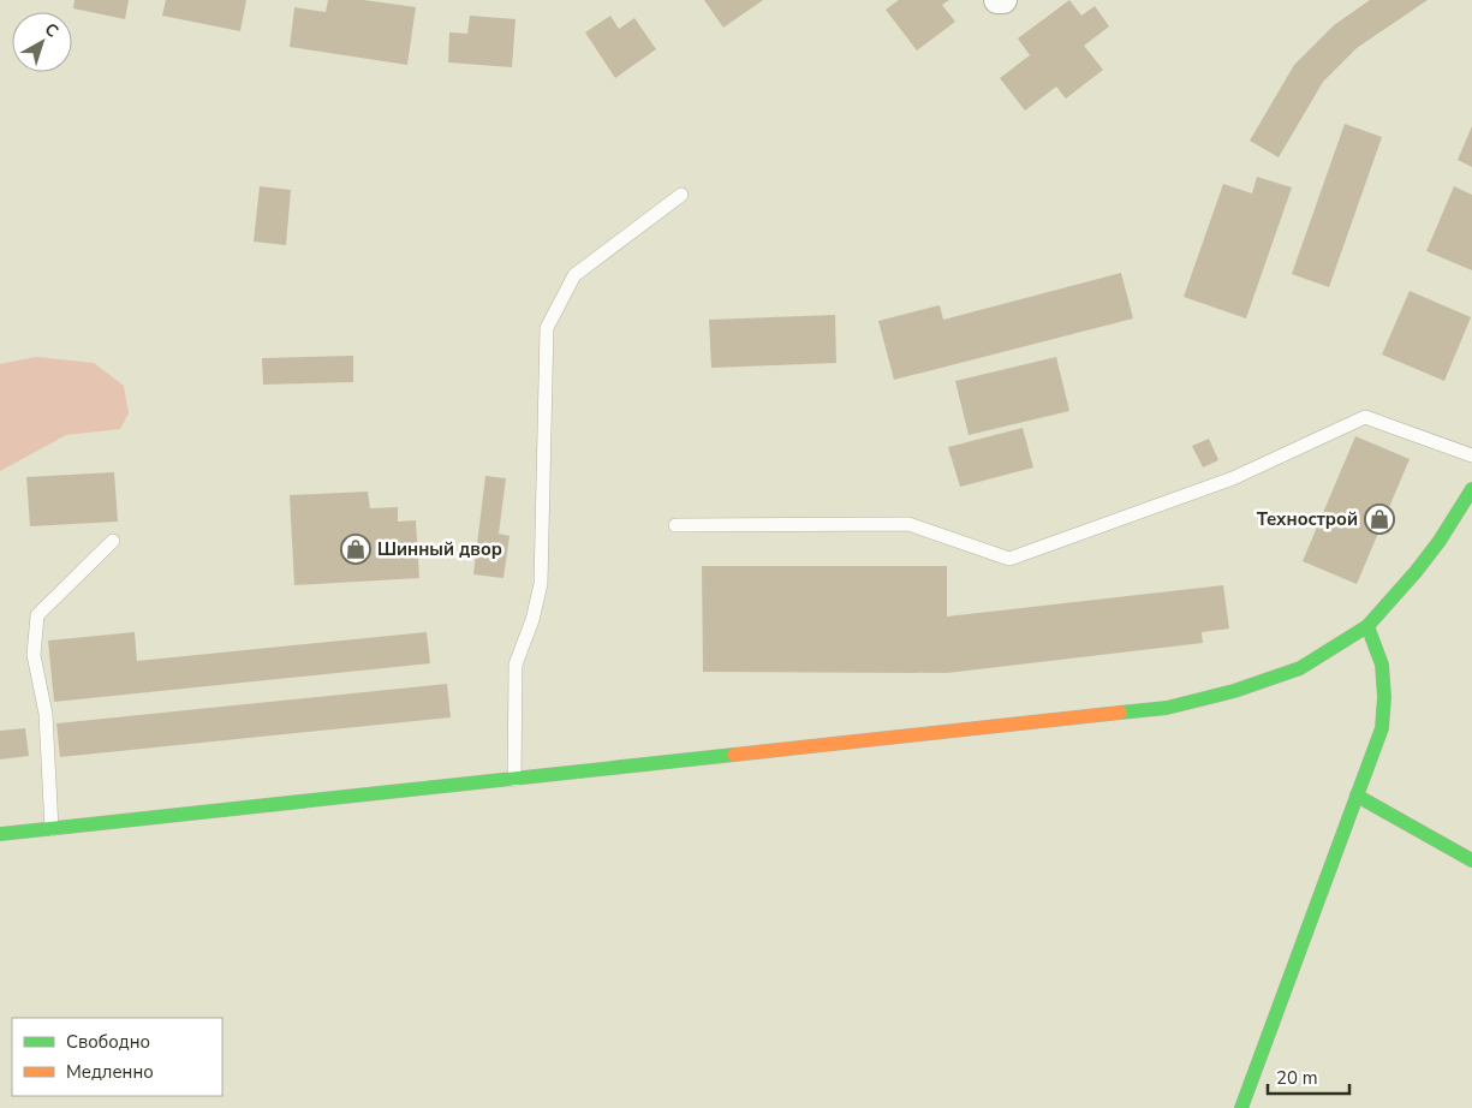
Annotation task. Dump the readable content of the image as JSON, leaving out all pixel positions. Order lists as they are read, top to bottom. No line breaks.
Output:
{"places":{"shop":["Технострой","Шинный двор"]},"legend":["Свободно","Медленно"],"scale_bar":"20 m","north":"top right"}
